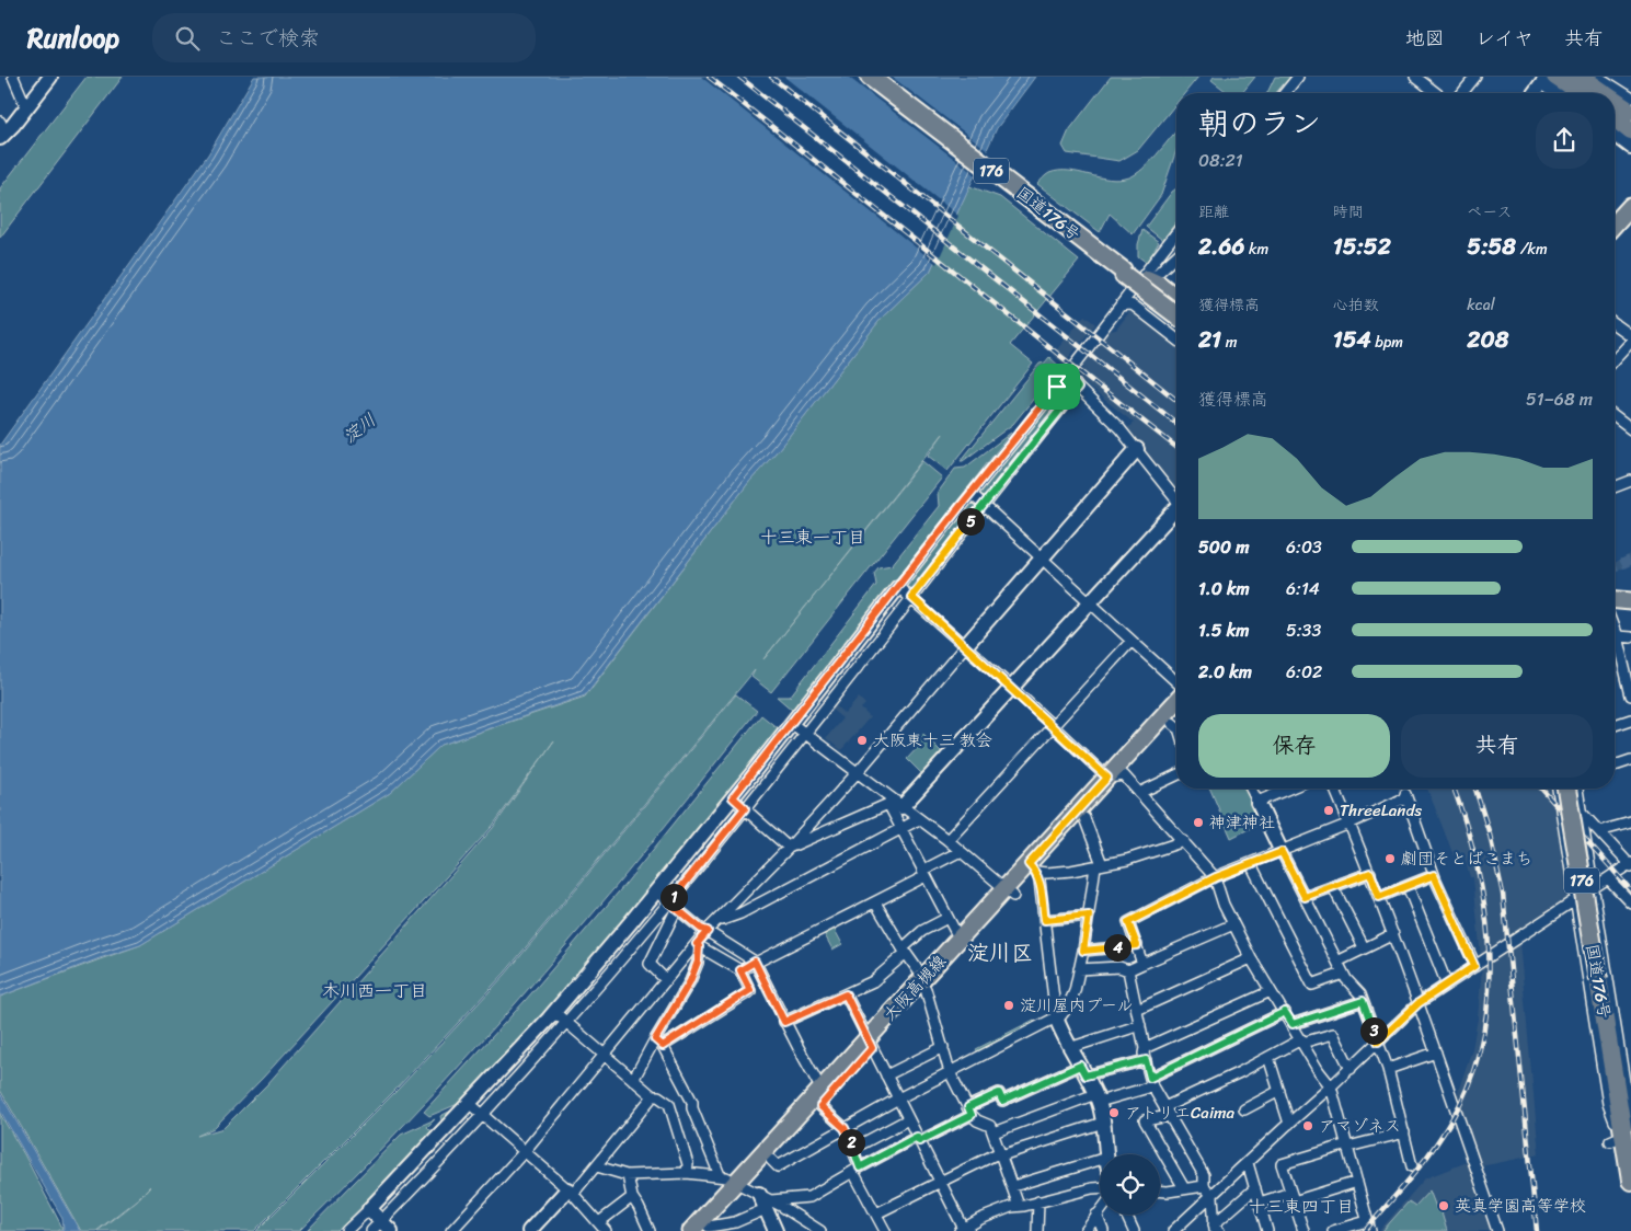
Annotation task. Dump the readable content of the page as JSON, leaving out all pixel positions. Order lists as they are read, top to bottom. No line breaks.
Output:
{"streets":{"highway":["176","国道176号"],"main road":["大阪高槻線"]},"districts":["十三東一丁目","淀川区","木川西一丁目","十三東四丁目"],"water":["淀川"],"places":["大阪東十三 教会","ThreeLands","神津神社","劇団そとばこまち","淀川屋内プール","アトリエCaima","アマゾネス","英真学園高等学校"],"page":{"header":"Runloop","search":"ここで検索","nav":["地図","レイヤ","共有"],"heading":["朝のラン","08:21"],"stats":[["距離","2.66 km"],["時間","15:52"],["ペース","5:58 /km"],["獲得標高","21 m"],["心拍数","154 bpm"],["kcal","208"]],"chart":["獲得標高","51–68 m"],"pins":["5","1","4","3","2"],"list":[{"name":"500 m","note":"6:03"},{"name":"1.0 km","note":"6:14"},{"name":"1.5 km","note":"5:33"},{"name":"2.0 km","note":"6:02"}],"buttons":["保存","共有"]}}
